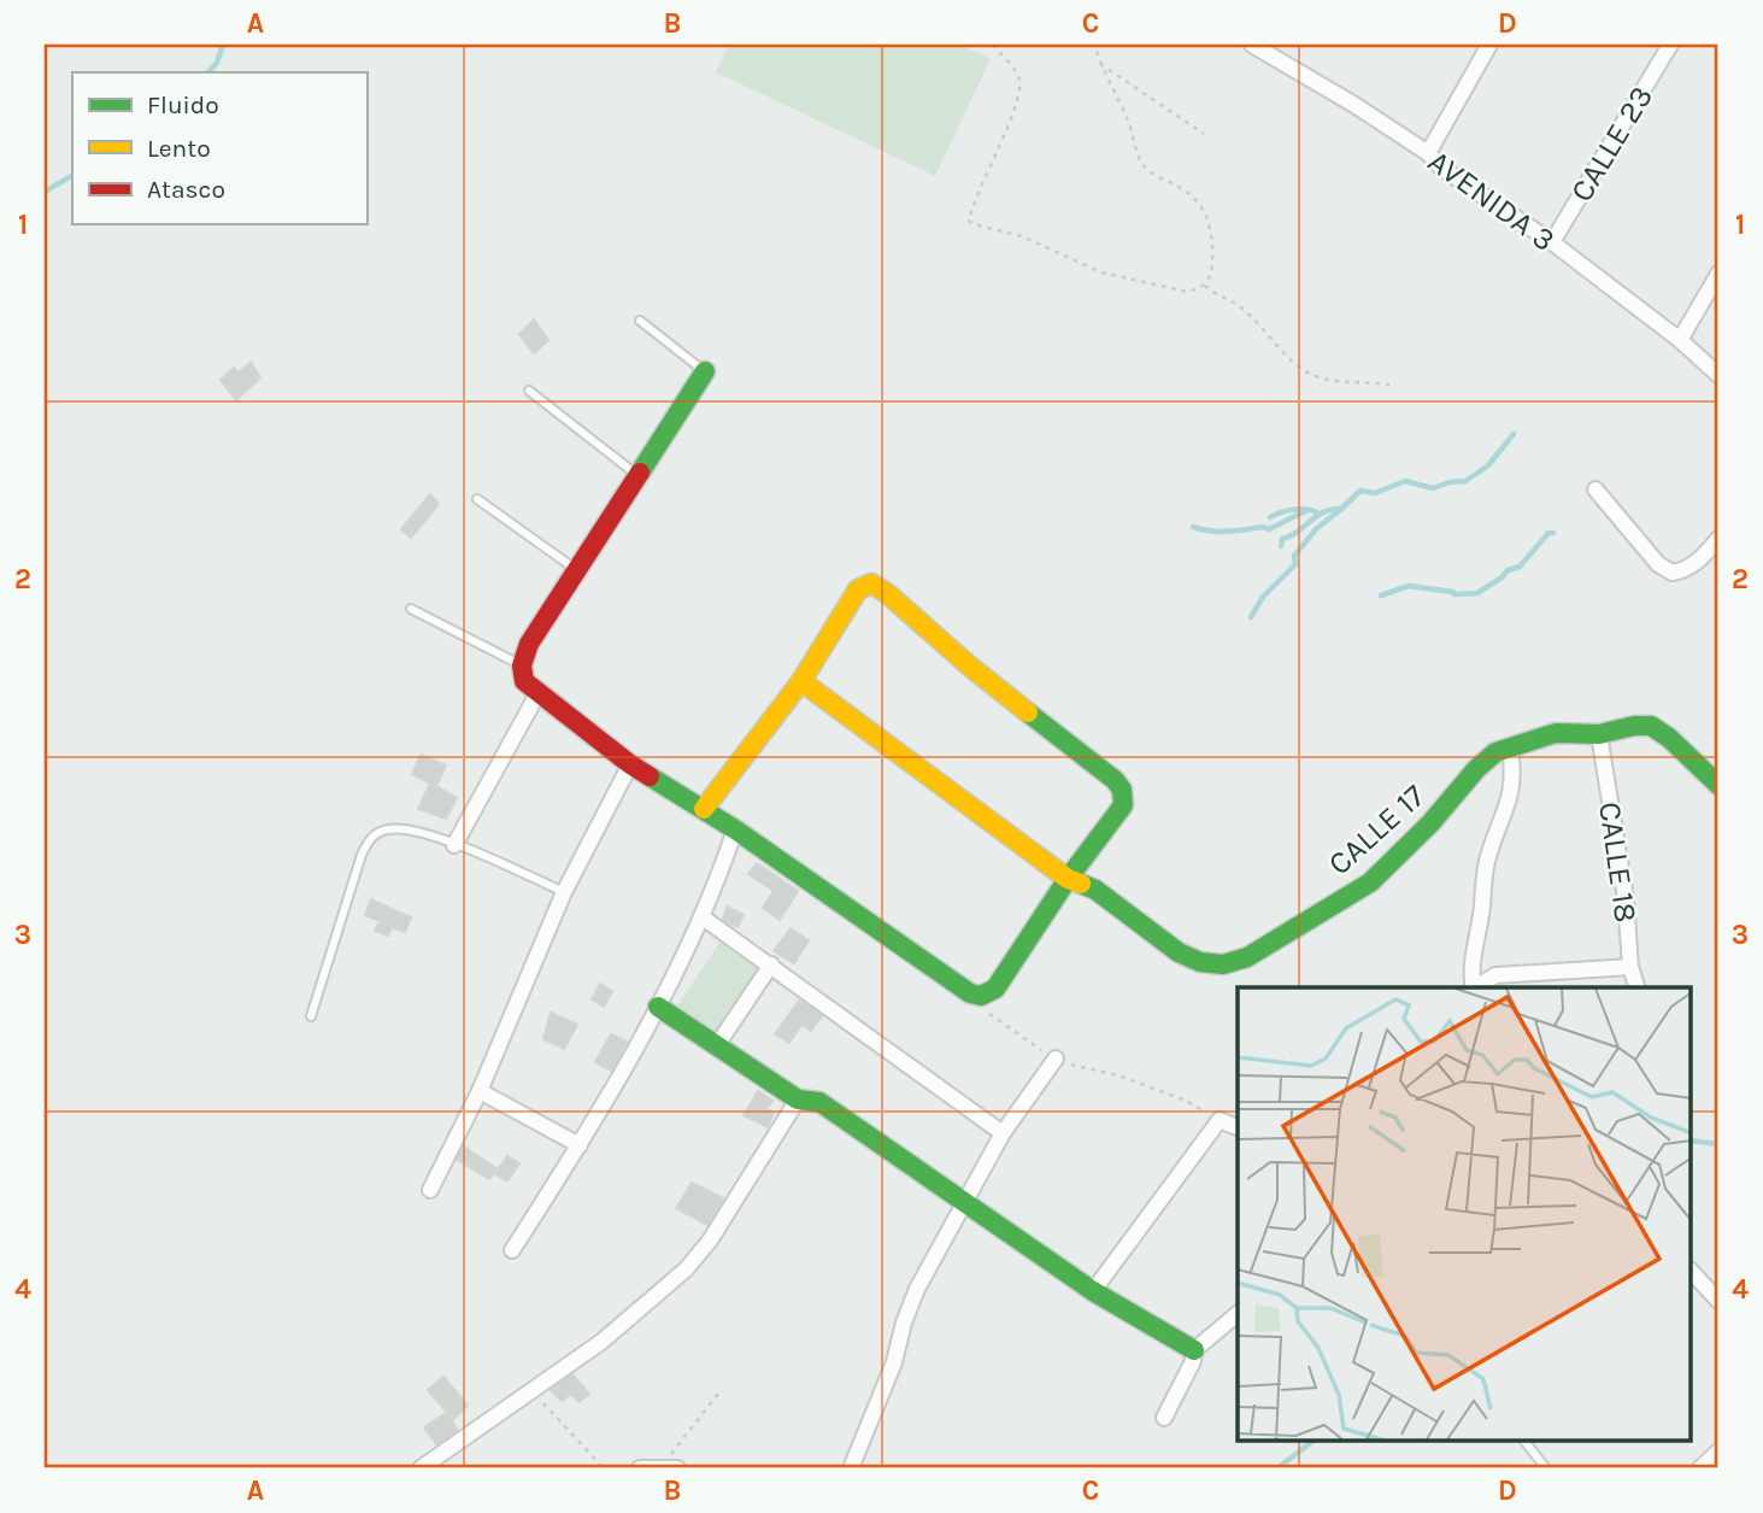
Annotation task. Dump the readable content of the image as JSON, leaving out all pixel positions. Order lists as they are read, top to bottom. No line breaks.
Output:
{"streets":{"street":["CALLE 23","AVENIDA 3","CALLE 17","CALLE 18"]},"crossings":[["CALLE 23","AVENIDA 3"],["CALLE 17","CALLE 18"]],"legend":["Fluido","Lento","Atasco"],"grid":{"columns":["A","B","C","D"],"rows":["1","2","3","4"]}}
